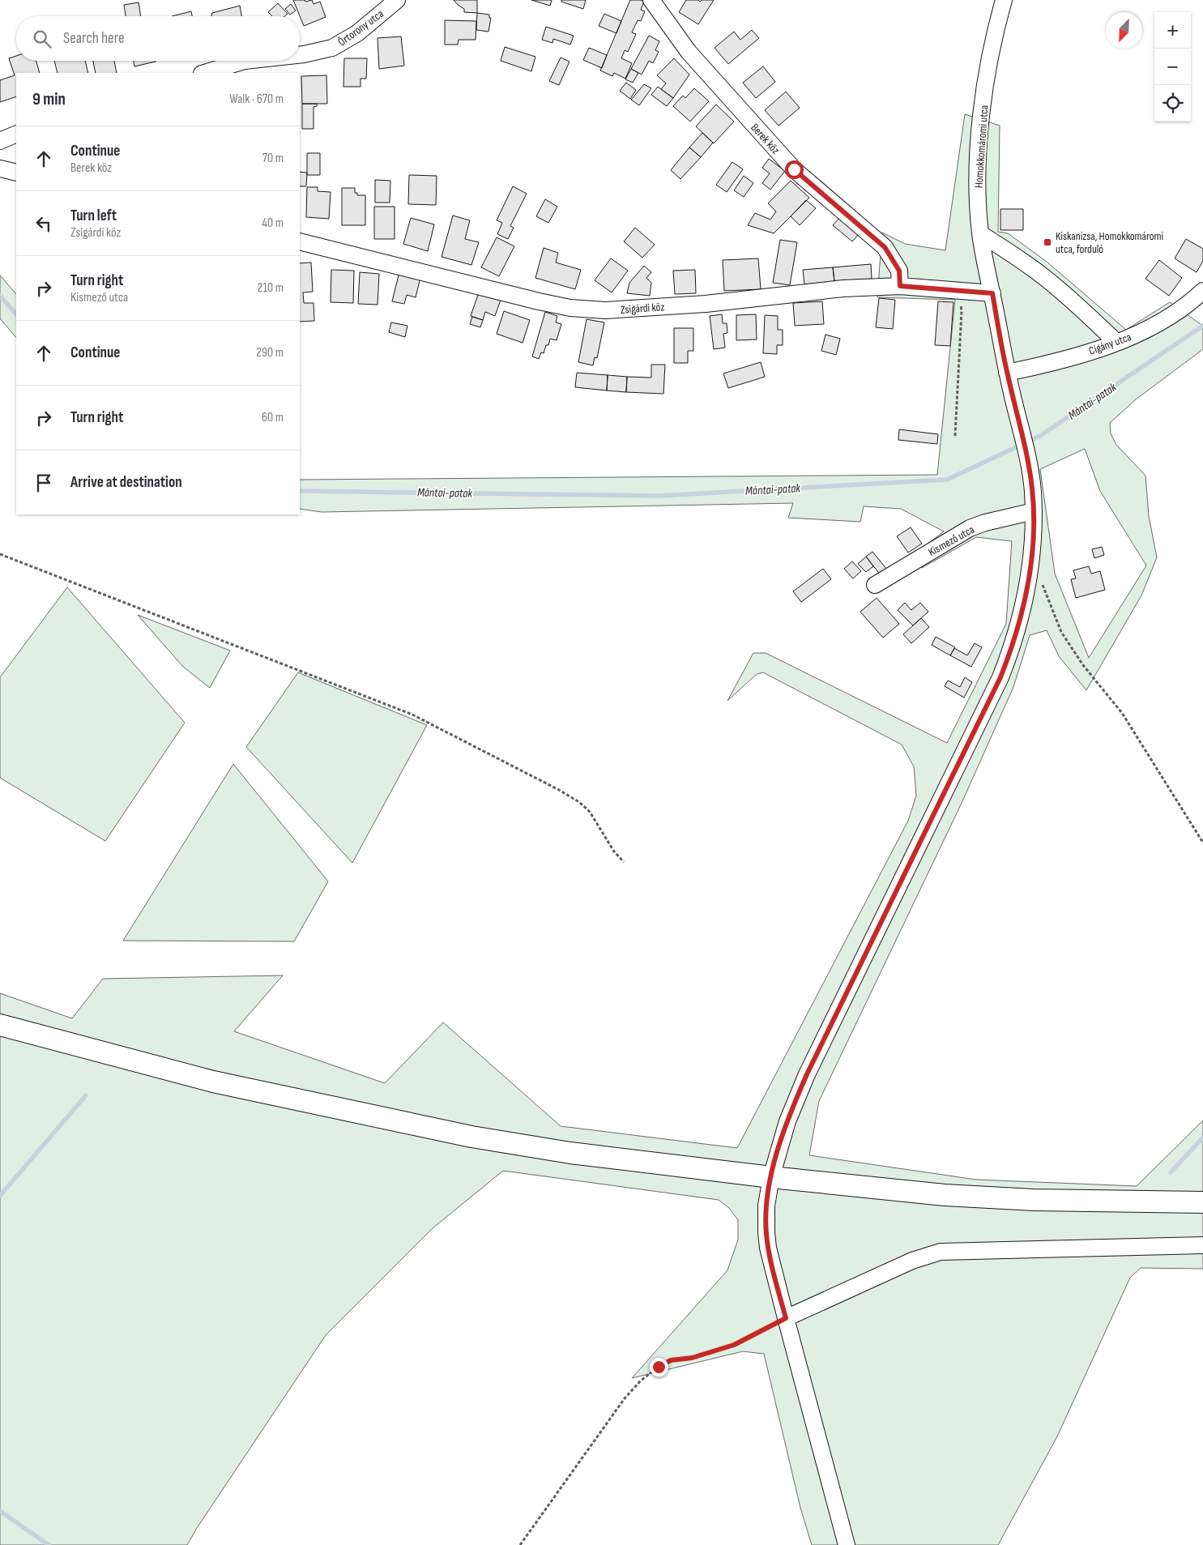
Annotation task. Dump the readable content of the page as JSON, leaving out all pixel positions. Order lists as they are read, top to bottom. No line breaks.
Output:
{"streets":{"street":["Őrtorony utca","Berek köz","Homokkomáromi utca","Zsigárdi köz","Cigány utca","Kismező utca"]},"crossings":[["Berek köz","Zsigárdi köz"],["Homokkomáromi utca","Zsigárdi köz"]],"water":["Mántai-patak"],"places":{"transit":["Kiskanizsa, Homokkomáromi utca, forduló"]},"north":"bottom left","page":{"map_buttons":["+","−"],"search":"Search here","heading":["9 min","Walk · 670 m"],"list":[["Continue","Berek köz","70 m"],["Turn left","Zsigárdi köz","40 m"],["Turn right","Kismező utca","210 m"],["Continue","290 m"],["Turn right","60 m"],"Arrive at destination"]}}
